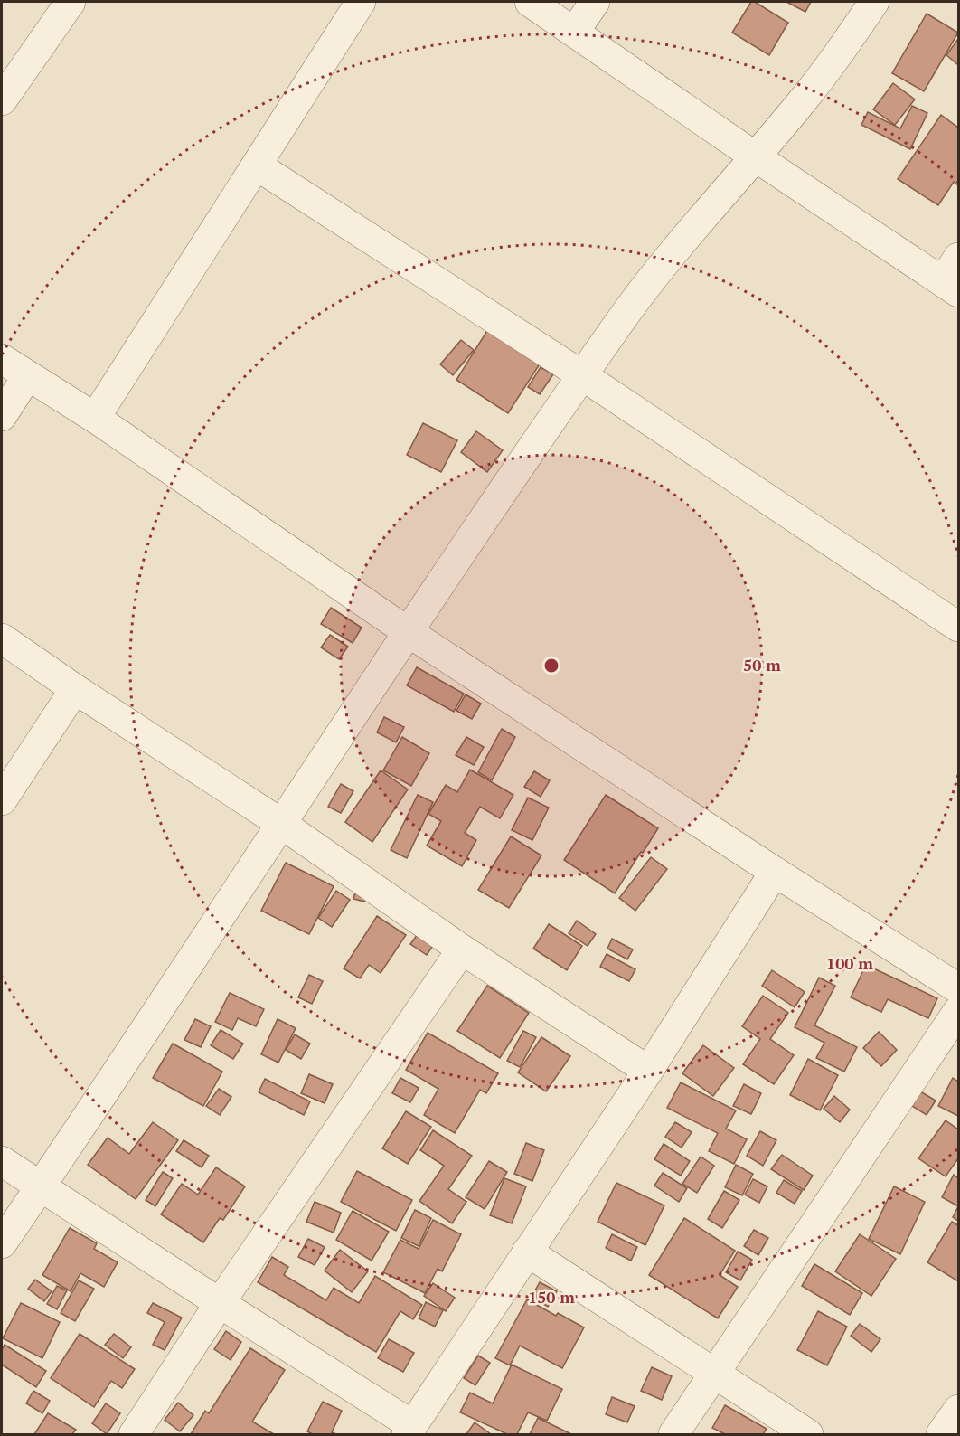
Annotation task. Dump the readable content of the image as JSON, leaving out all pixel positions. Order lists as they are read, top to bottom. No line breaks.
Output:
{"rings":["50 m","100 m","150 m"]}
